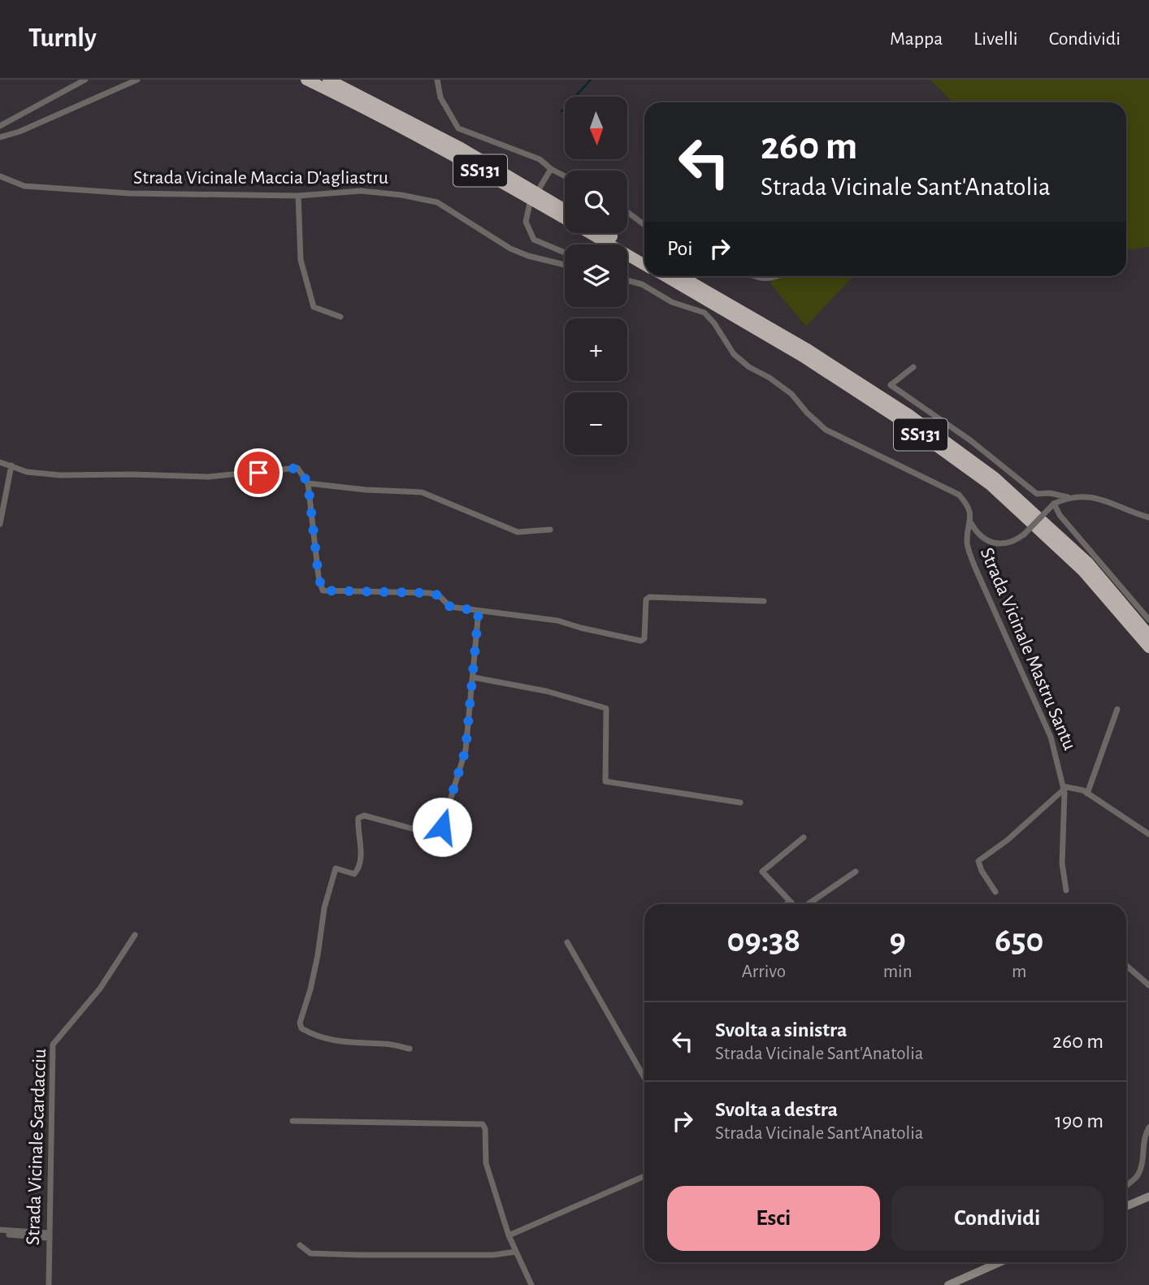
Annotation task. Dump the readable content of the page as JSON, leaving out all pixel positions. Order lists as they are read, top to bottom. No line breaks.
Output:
{"streets":{"highway":["SS131"],"street":["Strada Vicinale Maccia D'agliastru","Strada Vicinale Mastru Santu","Strada Vicinale Scardacciu"]},"north":"bottom","page":{"header":"Turnly","nav":["Mappa","Livelli","Condividi"],"map_buttons":["+","−"],"turn":["260 m","Strada Vicinale Sant'Anatolia"],"then":"Poi","eta":["09:38","Arrivo","9","min","650","m"],"list":[{"name":"Svolta a sinistra","note":"Strada Vicinale Sant'Anatolia","value":"260 m"},{"name":"Svolta a destra","note":"Strada Vicinale Sant'Anatolia","value":"190 m"}],"buttons":["Esci","Condividi"]}}
